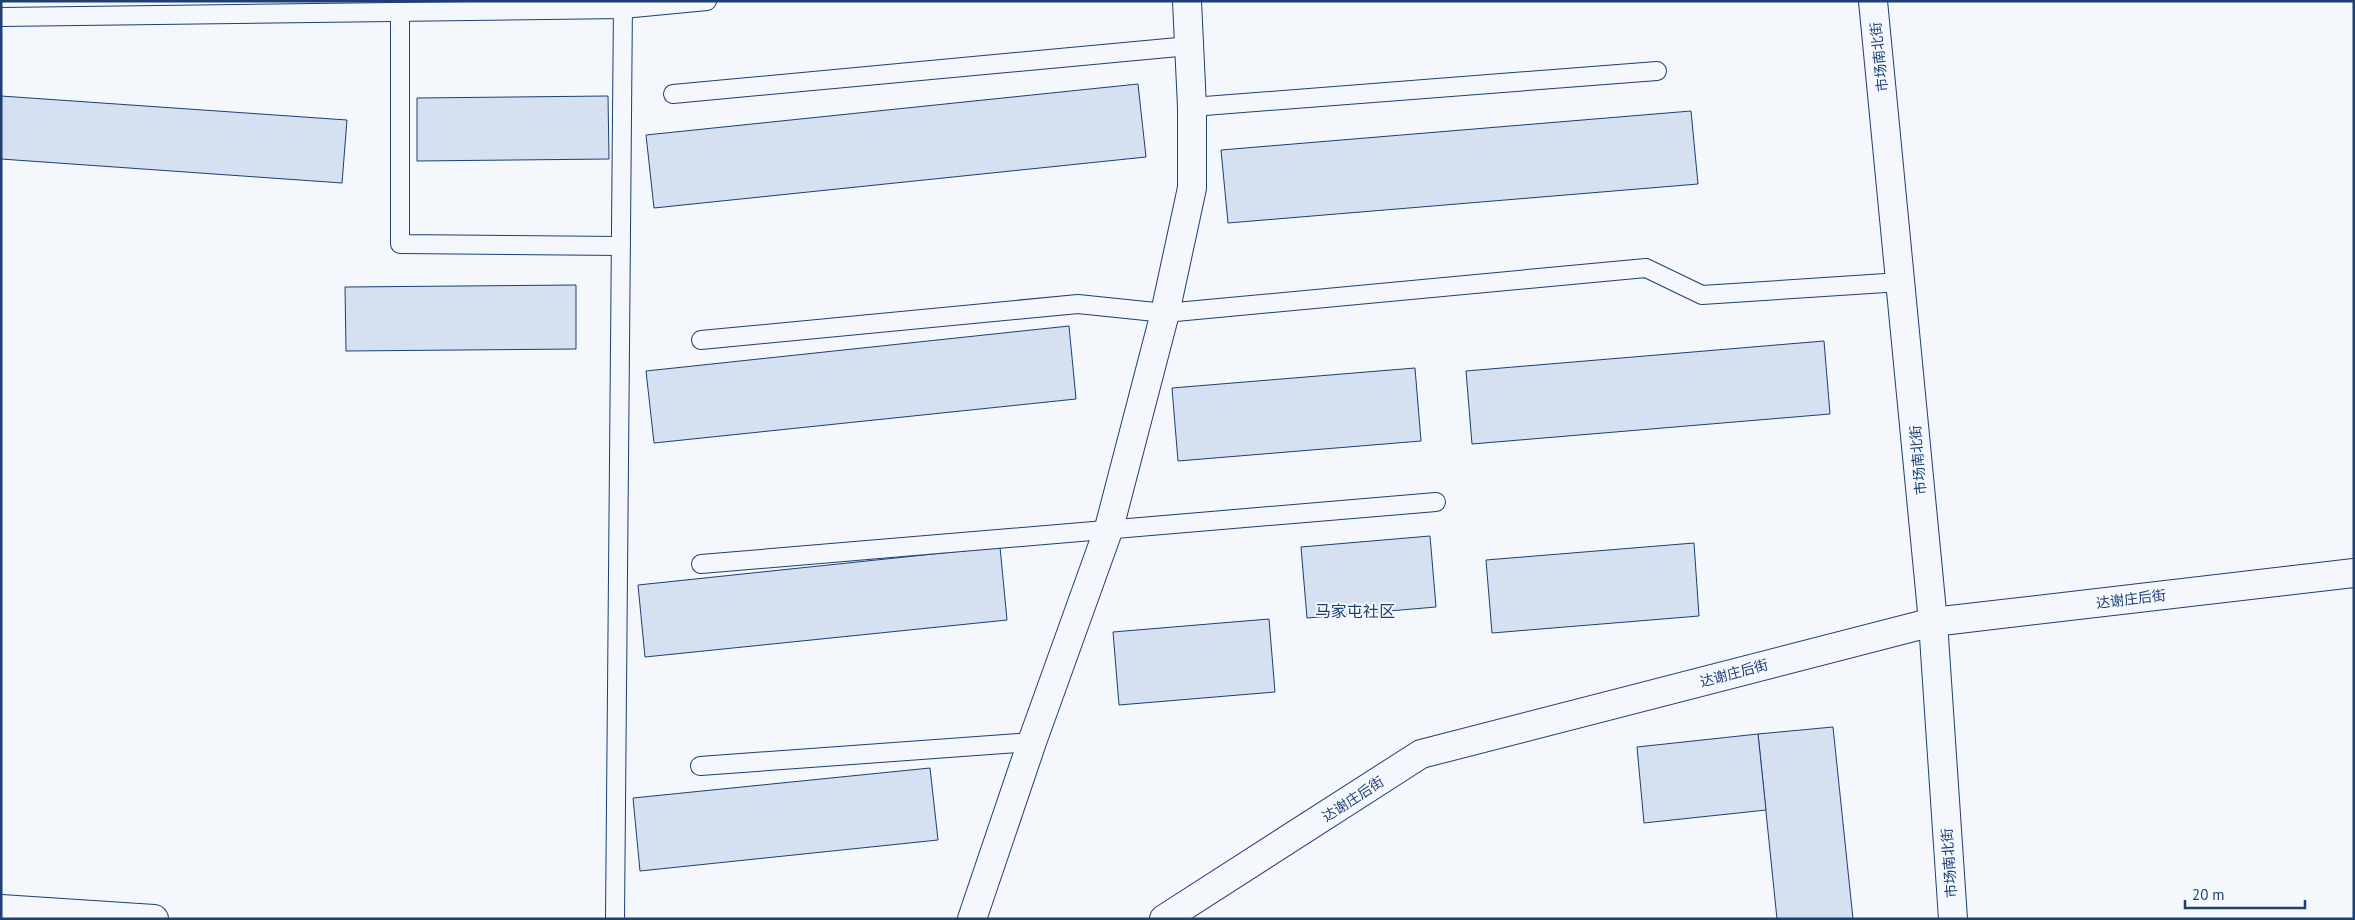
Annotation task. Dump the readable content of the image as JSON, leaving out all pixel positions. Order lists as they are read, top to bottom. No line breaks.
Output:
{"streets":{"street":["市场南北街","达谢庄后街"]},"crossings":[["市场南北街","达谢庄后街"]],"districts":["马家屯社区"],"scale_bar":"20 m"}
